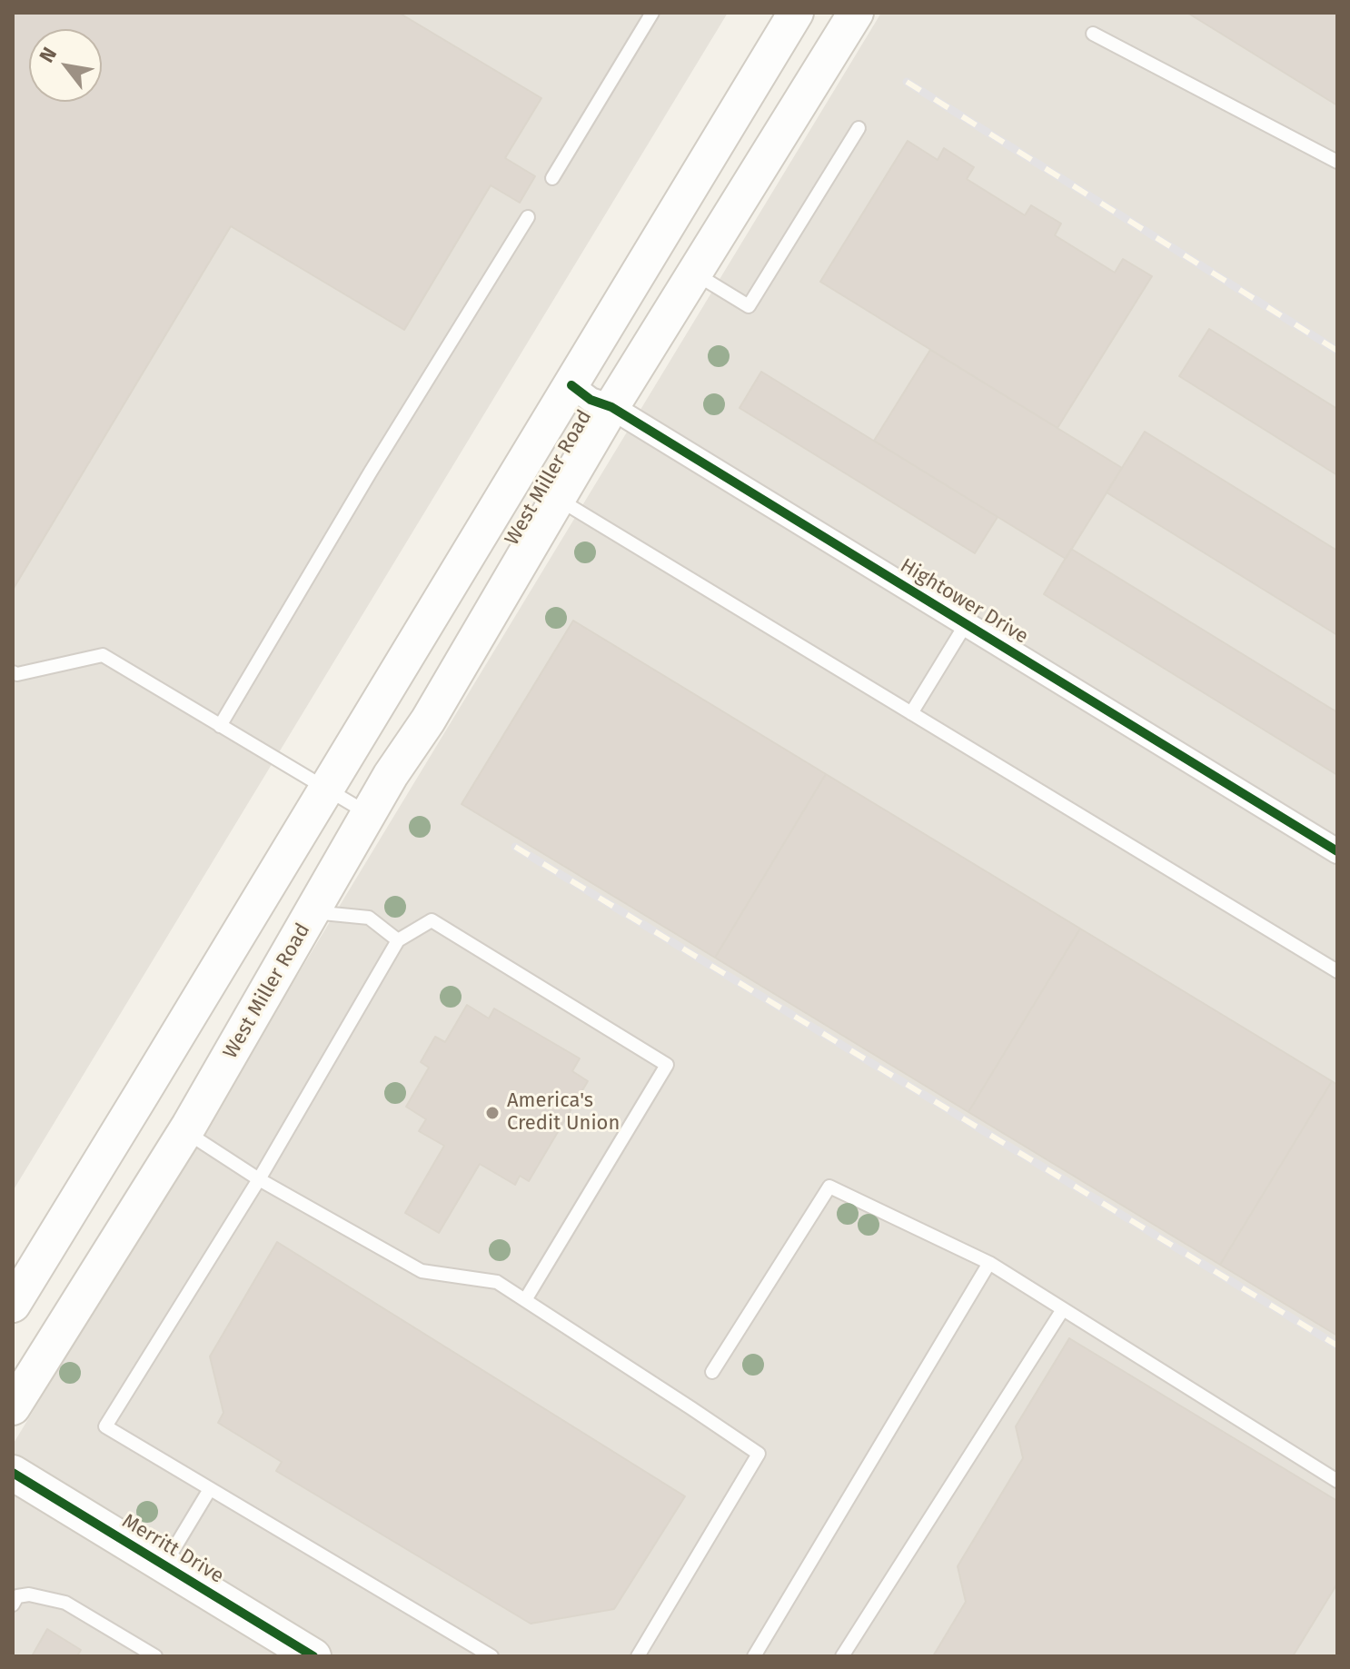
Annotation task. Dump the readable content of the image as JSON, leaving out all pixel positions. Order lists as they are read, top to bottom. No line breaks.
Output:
{"streets":{"main road":["West Miller Road","Merritt Drive"],"street":["Hightower Drive"]},"crossings":[["West Miller Road","Hightower Drive"]],"places":["America's Credit Union"],"north":"top left"}
